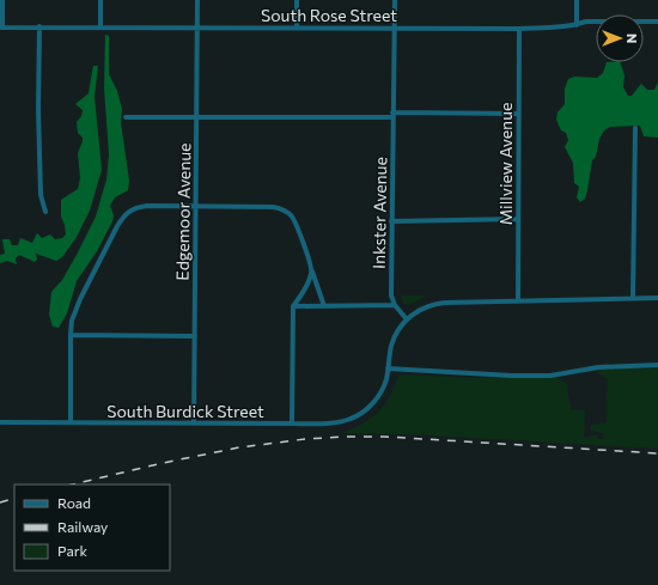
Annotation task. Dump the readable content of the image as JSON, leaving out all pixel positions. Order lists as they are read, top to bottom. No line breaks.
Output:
{"streets":{"street":["South Rose Street","Millview Avenue","Edgemoor Avenue","Inkster Avenue","South Burdick Street"]},"crossings":[["South Rose Street","Millview Avenue"],["South Rose Street","Edgemoor Avenue"],["South Rose Street","Inkster Avenue"],["Edgemoor Avenue","South Burdick Street"]],"legend":["Road","Railway","Park"],"north":"right"}
